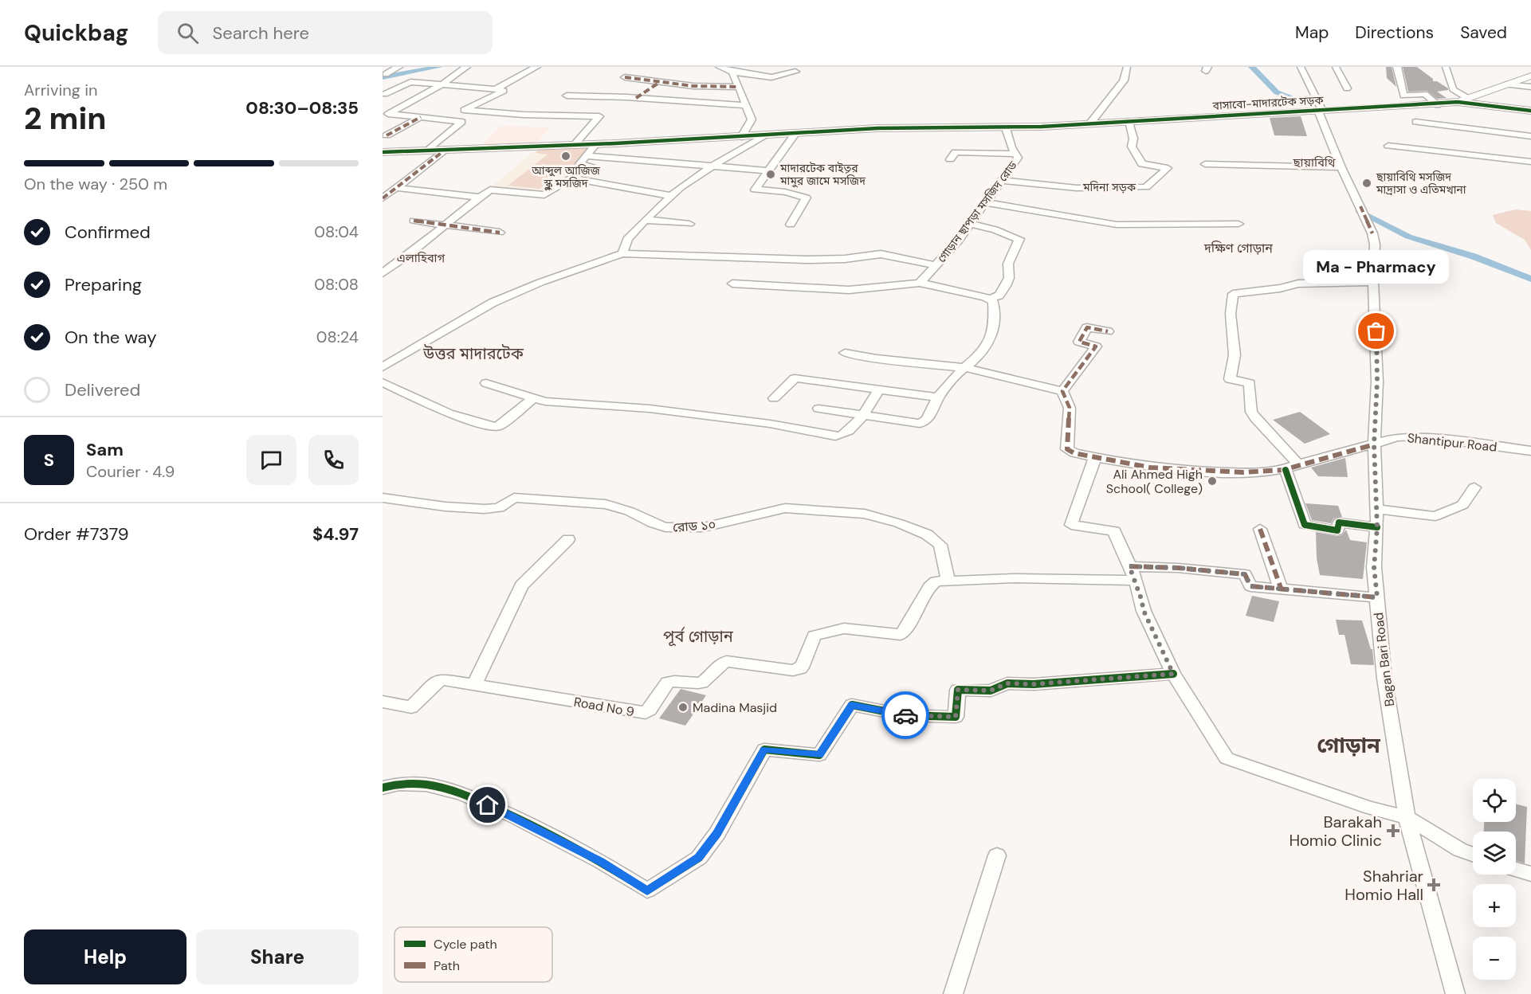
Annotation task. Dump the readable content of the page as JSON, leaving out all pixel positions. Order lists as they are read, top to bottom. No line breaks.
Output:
{"streets":{"street":["বাসাবো-মাদারটেক সড়ক","মদিনা সড়ক","গোড়ান ছাপড়া মসজিদ রোড","Shantipur Road","রোড ১০","Bagan Bari Road","Road No 9"]},"crossings":[["বাসাবো-মাদারটেক সড়ক","মদিনা সড়ক"],["বাসাবো-মাদারটেক সড়ক","গোড়ান ছাপড়া মসজিদ রোড"],["বাসাবো-মাদারটেক সড়ক","Bagan Bari Road"],["মদিনা সড়ক","গোড়ান ছাপড়া মসজিদ রোড"],["Shantipur Road","Bagan Bari Road"],["রোড ১০","Road No 9"]],"districts":["ছায়াবিথি","দক্ষিণ গোড়ান","এলাহিবাগ","উত্তর মাদারটেক","পূর্ব গোড়ান","গোড়ান"],"places":{"other":["আব্দুল আজিজ স্কুল মসজিদ","মাদারটেক বাইতুর মামুর জামে মসজিদ","ছায়াবিথি মসজিদ মাদ্রাসা ও এতিমখানা","Ma - Pharmacy","Ali Ahmed High School( College)","Madina Masjid"],"health":["Barakah Homio Clinic","Shahriar Homio Hall"]},"legend":["Cycle path","Path"],"page":{"header":"Quickbag","search":"Search here","nav":["Map","Directions","Saved"],"heading":["2 min","Arriving in","08:30–08:35"],"panel":["Sam","Courier · 4.9","Order #7379","$4.97"],"bar":"On the way · 250 m","list":[["Confirmed","08:04"],["Preparing","08:08"],["On the way","08:24"],"Delivered"],"bubble":"Ma - Pharmacy","round":"S","map_buttons":["+","−"],"buttons":["Help","Share"]}}
